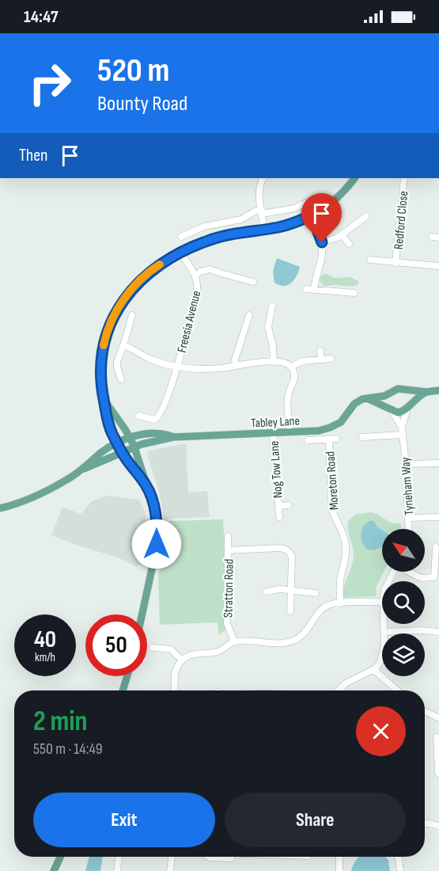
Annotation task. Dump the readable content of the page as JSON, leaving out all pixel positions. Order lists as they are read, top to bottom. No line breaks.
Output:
{"streets":{"main road":["Tabley Lane"],"street":["Redford Close","Freesia Avenue","Nog Tow Lane","Moreton Road","Tyneham Way","Stratton Road"]},"crossings":[["Tabley Lane","Nog Tow Lane"],["Tabley Lane","Tyneham Way"]],"north":"top left","page":{"status":"14:47","turn":["520 m","Bounty Road"],"then":"Then","speed":"40 km/h","limit":"50","heading":["2 min","550 m · 14:49"],"buttons":["Exit","Share"]}}
